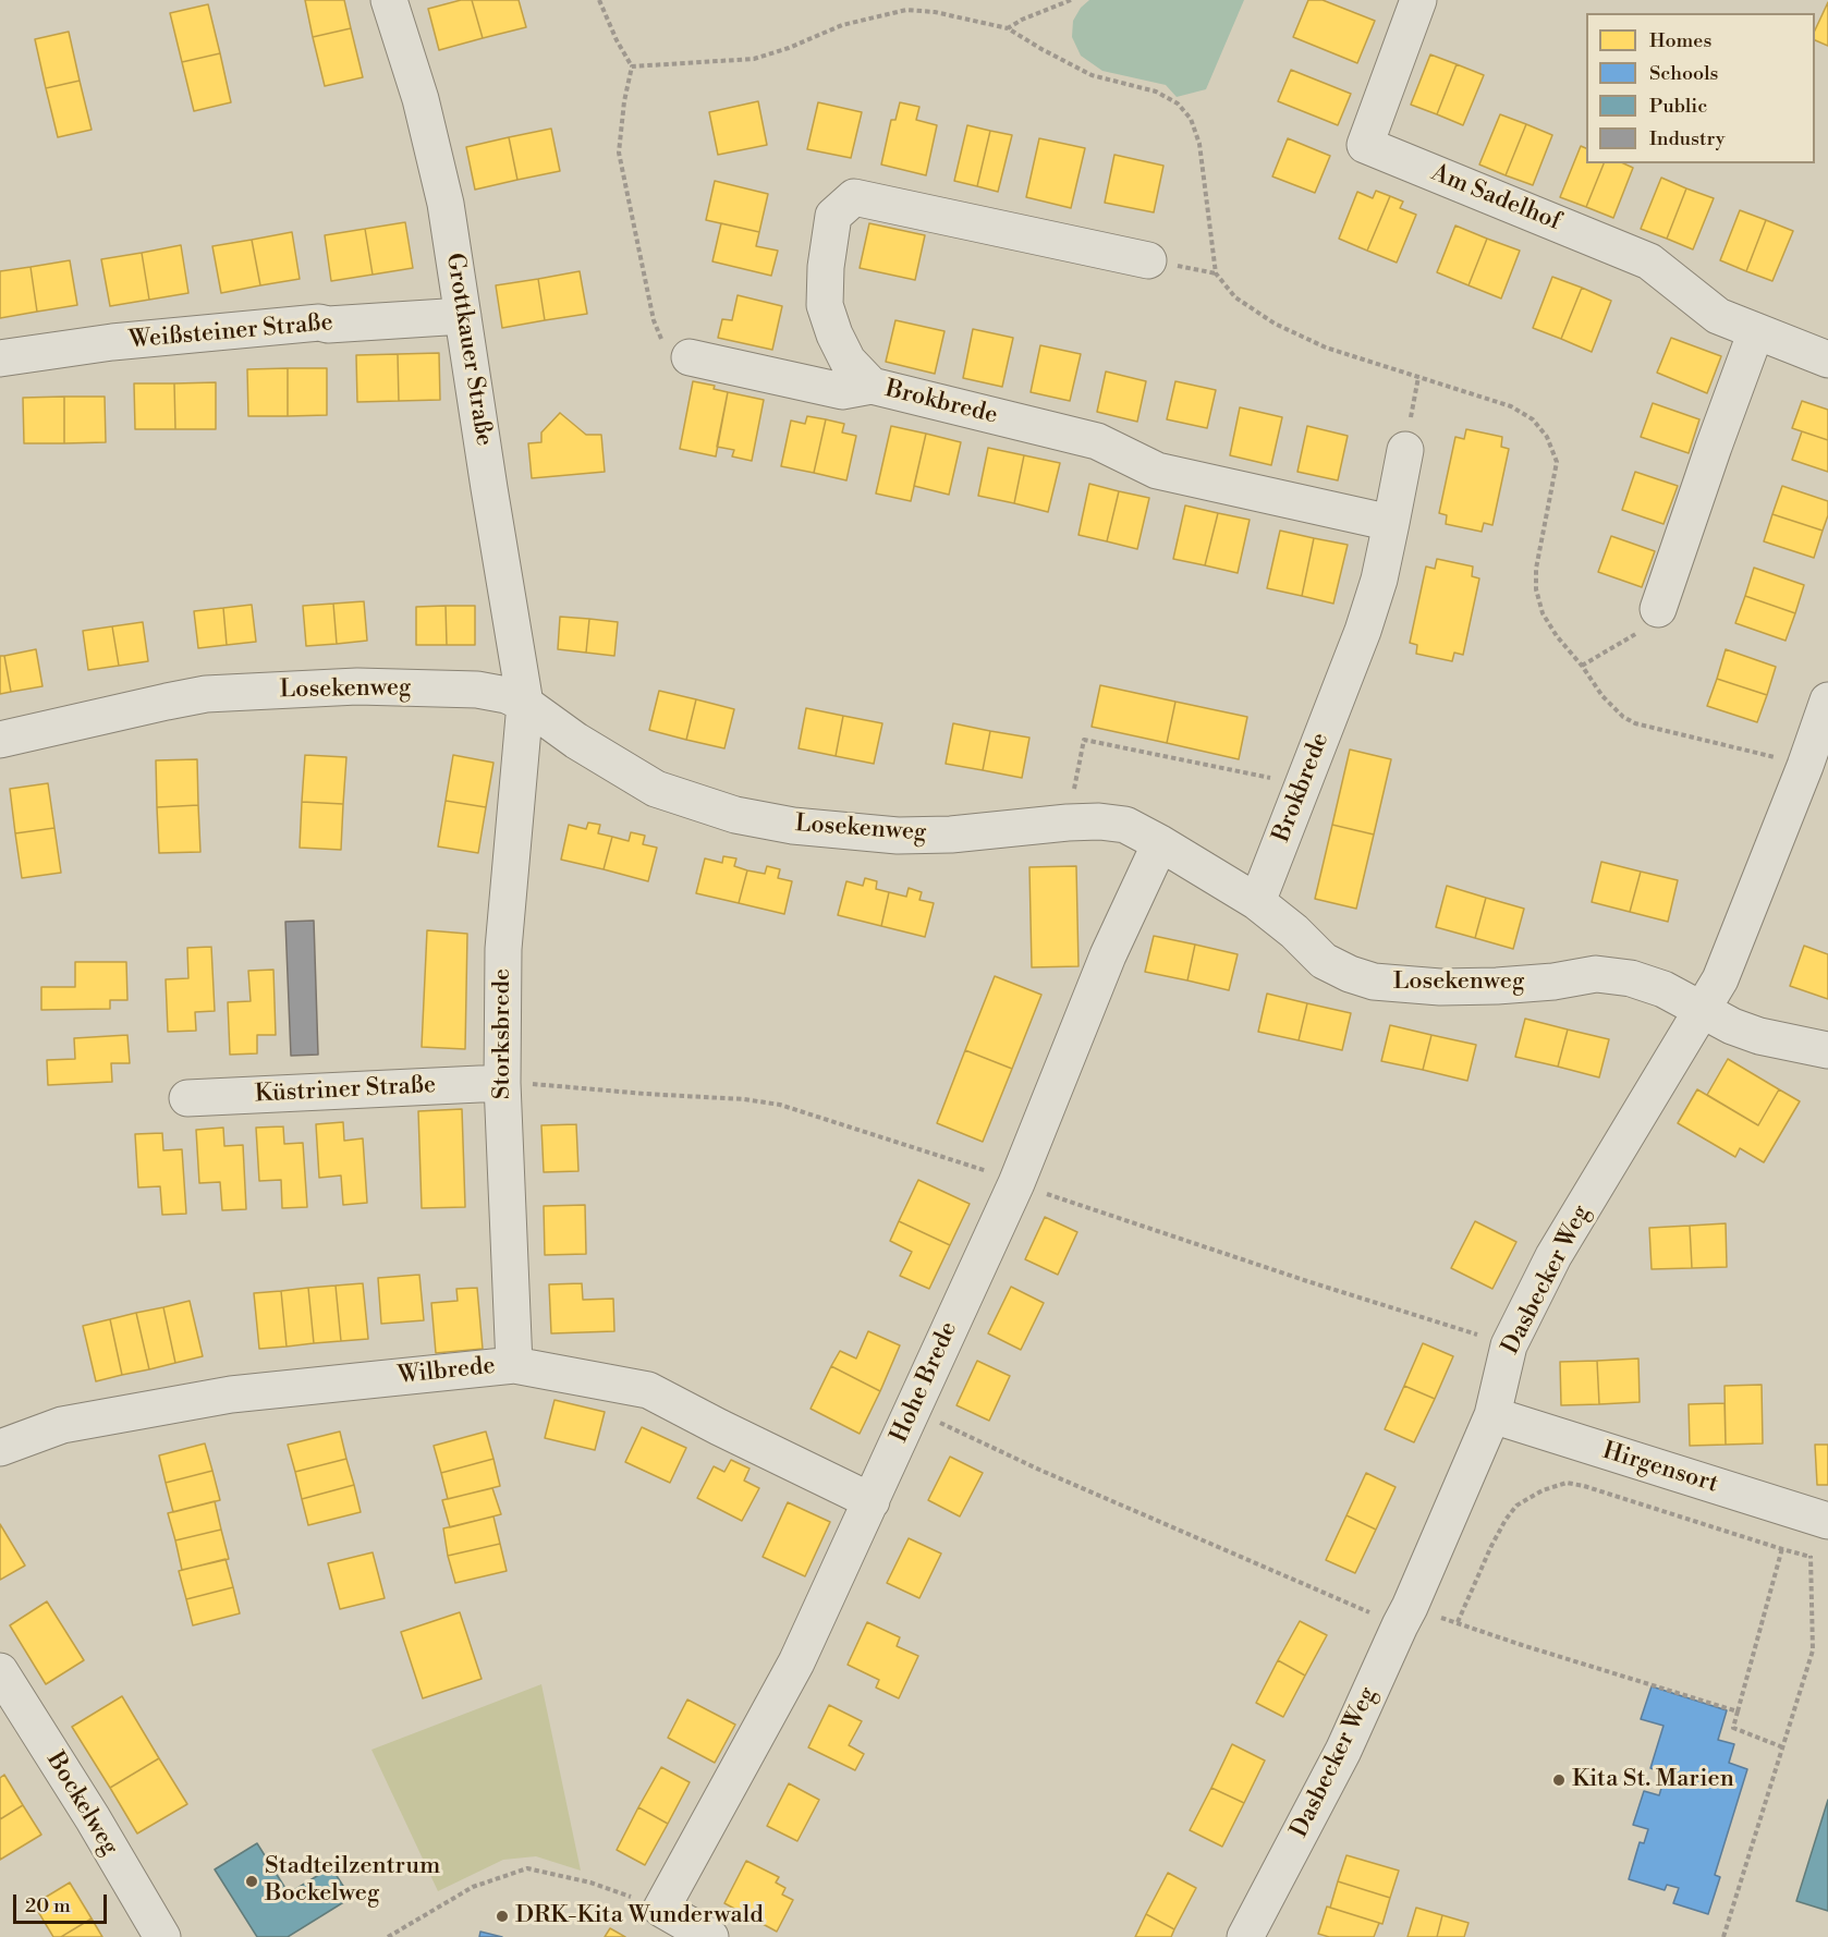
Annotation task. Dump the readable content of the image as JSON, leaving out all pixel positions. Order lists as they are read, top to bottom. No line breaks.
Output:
{"streets":{"street":["Am Sadelhof","Weißsteiner Straße","Grottkauer Straße","Brokbrede","Losekenweg","Storksbrede","Küstriner Straße","Dasbecker Weg","Wilbrede","Hohe Brede","Hirgensort","Bockelweg"]},"crossings":[["Weißsteiner Straße","Grottkauer Straße"],["Grottkauer Straße","Losekenweg"],["Grottkauer Straße","Storksbrede"],["Brokbrede","Losekenweg"],["Losekenweg","Storksbrede"],["Losekenweg","Dasbecker Weg"],["Losekenweg","Hohe Brede"],["Storksbrede","Küstriner Straße"],["Storksbrede","Wilbrede"],["Dasbecker Weg","Hirgensort"],["Wilbrede","Hohe Brede"]],"places":["Kita St. Marien","Stadteilzentrum Bockelweg","DRK-Kita Wunderwald"],"legend":["Homes","Schools","Public","Industry"],"scale_bar":"20 m"}
